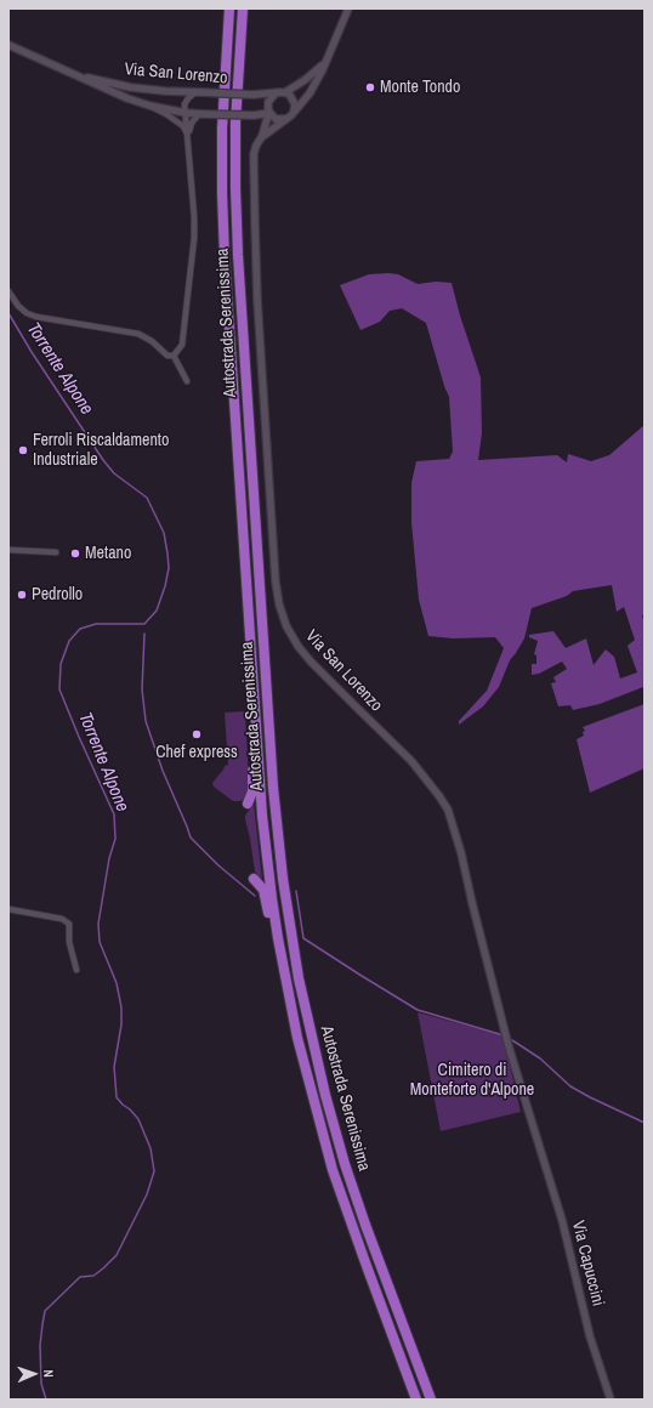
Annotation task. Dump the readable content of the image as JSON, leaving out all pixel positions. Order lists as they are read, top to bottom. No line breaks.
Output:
{"streets":{"highway":["Autostrada Serenissima"],"street":["Via San Lorenzo","Via Capuccini"]},"crossings":[["Via San Lorenzo","Via Capuccini"]],"water":["Torrente Alpone"],"parks":["Cimitero di Monteforte d'Alpone"],"places":["Monte Tondo","Ferroli Riscaldamento Industriale","Metano","Pedrollo","Chef express"],"north":"right"}
